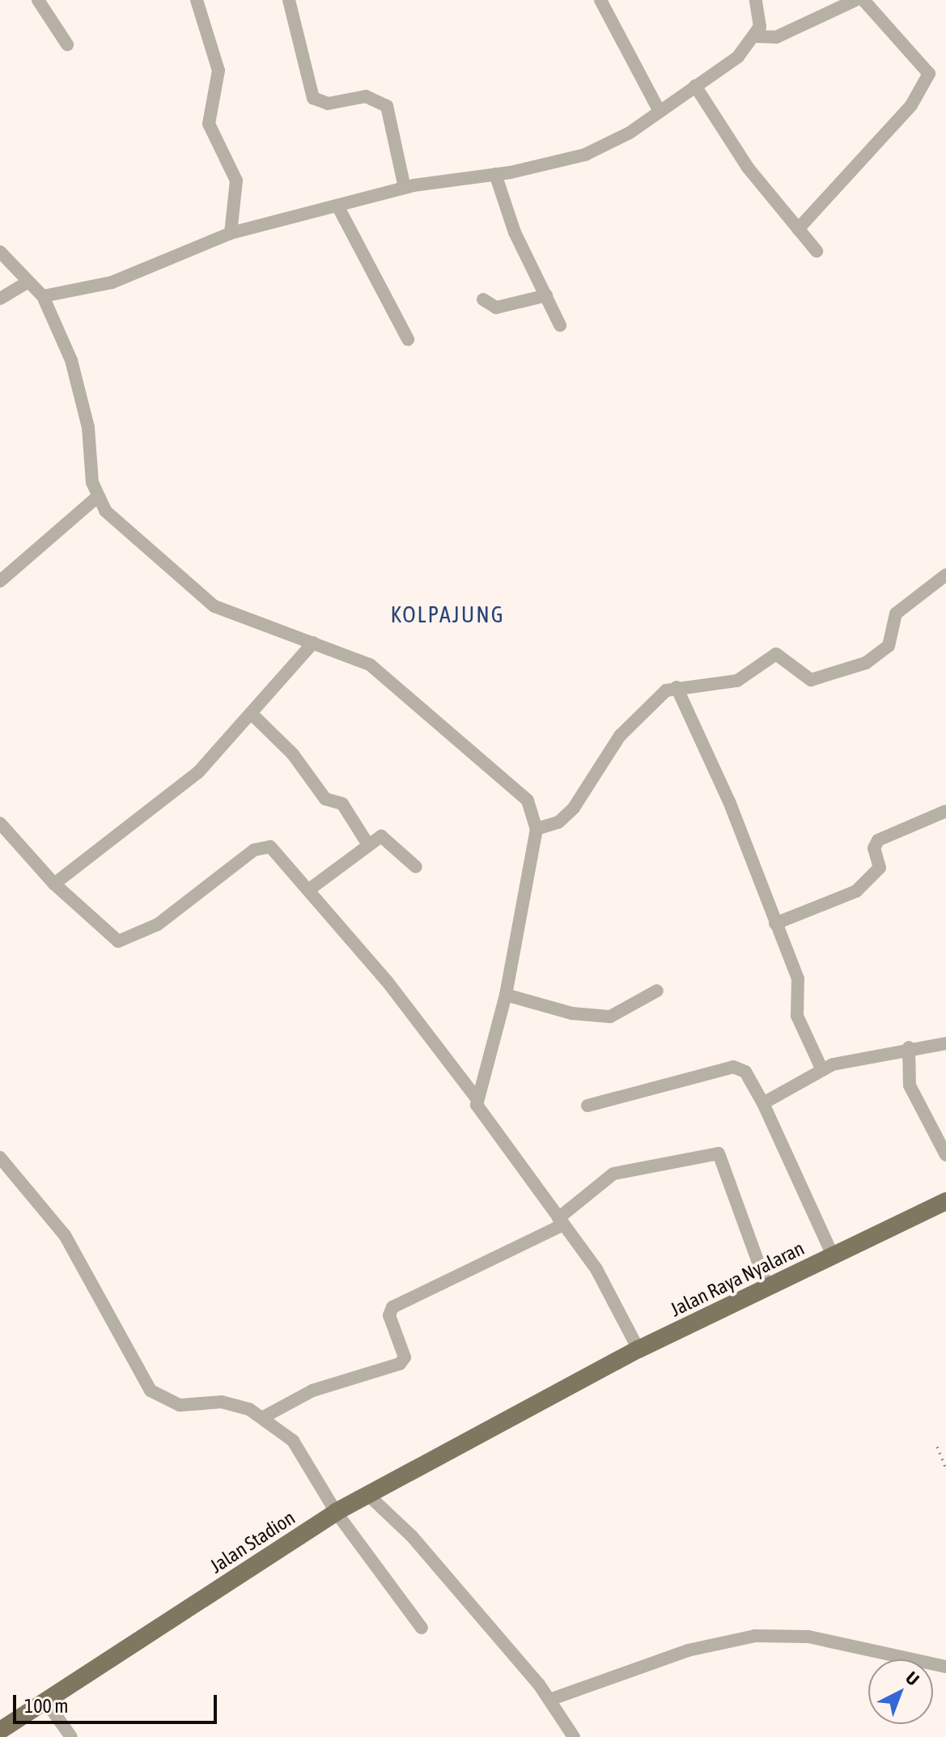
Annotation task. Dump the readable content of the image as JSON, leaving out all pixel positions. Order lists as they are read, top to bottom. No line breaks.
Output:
{"streets":{"main road":["Jalan Raya Nyalaran","Jalan Stadion"]},"crossings":[["Jalan Raya Nyalaran","Jalan Stadion"]],"districts":["KOLPAJUNG"],"scale_bar":"100 m","north":"top right"}
